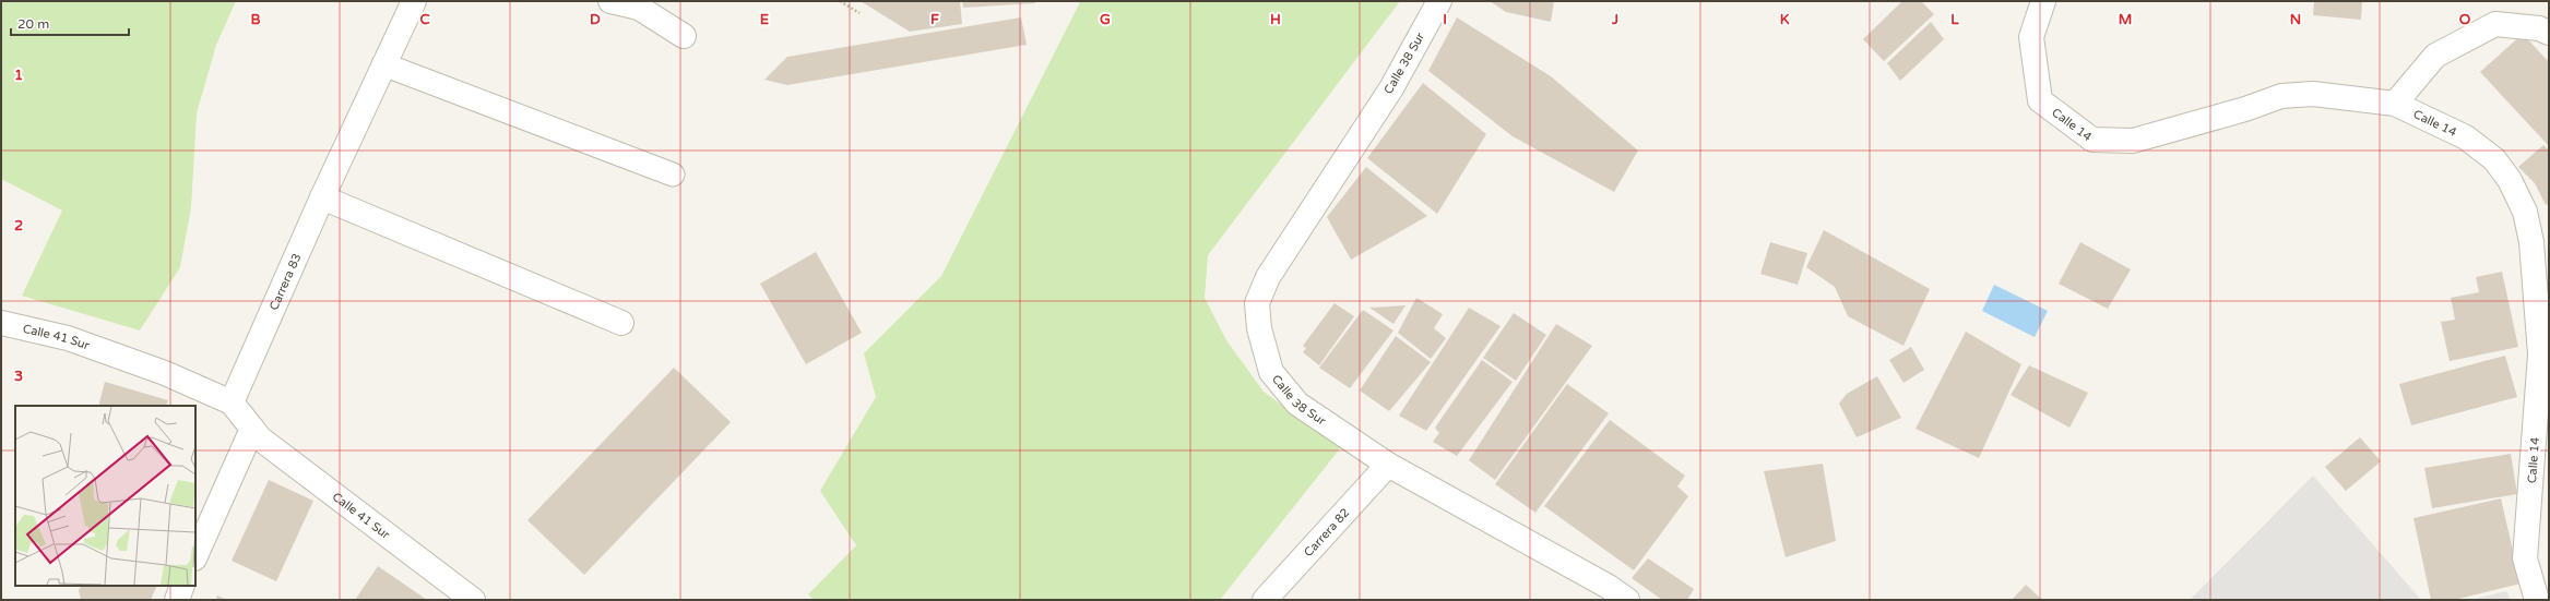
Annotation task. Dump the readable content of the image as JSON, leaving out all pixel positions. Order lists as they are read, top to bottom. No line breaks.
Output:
{"streets":{"street":["Calle 38 Sur","Calle 14","Carrera 83","Calle 41 Sur","Carrera 82"]},"crossings":[["Calle 38 Sur","Carrera 82"],["Carrera 83","Calle 41 Sur"]],"scale_bar":"20 m","grid":{"columns":["B","C","D","E","F","G","H","I","J","K","L","M","N","O"],"rows":["1","2","3"]}}
